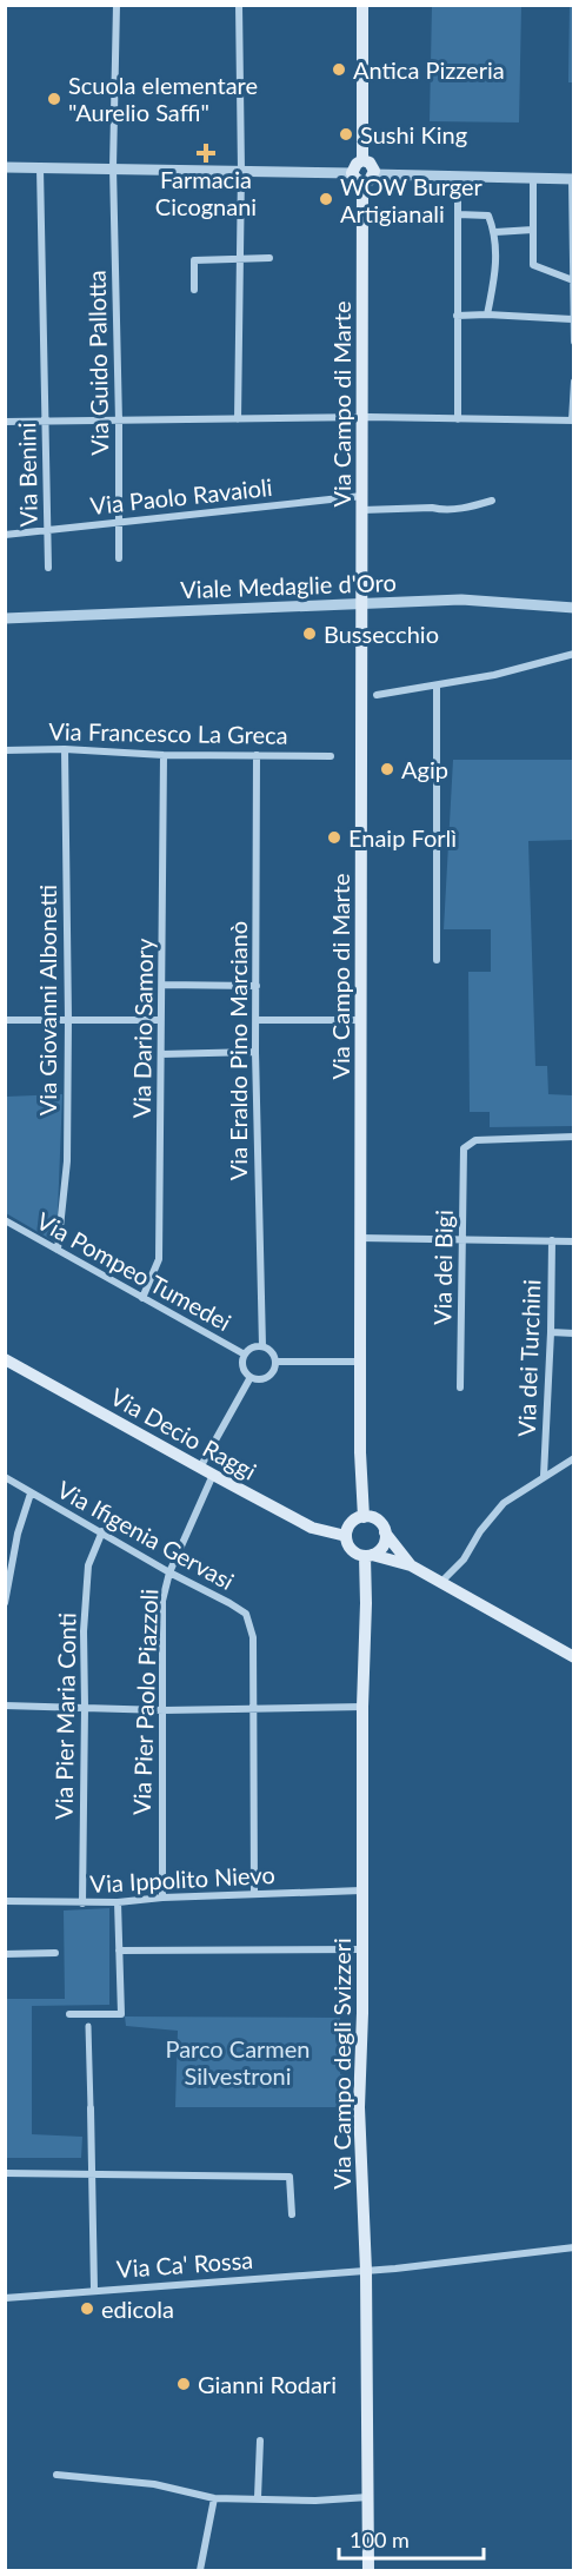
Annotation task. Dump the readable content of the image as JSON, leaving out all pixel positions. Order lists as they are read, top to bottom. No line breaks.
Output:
{"streets":{"main road":["Via Campo di Marte","Via Decio Raggi","Via Campo degli Svizzeri"],"street":["Via Guido Pallotta","Via Benini","Via Paolo Ravaioli","Viale Medaglie d'Oro","Via Francesco La Greca","Via Giovanni Albonetti","Via Dario Samory","Via Eraldo Pino Marcianò","Via dei Bigi","Via Pompeo Tumedei","Via dei Turchini","Via Ifigenia Gervasi","Via Pier Paolo Piazzoli","Via Pier Maria Conti","Via Ippolito Nievo","Via Ca' Rossa"]},"crossings":[["Via Guido Pallotta","Via Paolo Ravaioli"],["Via Campo di Marte","Via Paolo Ravaioli"],["Via Campo di Marte","Viale Medaglie d'Oro"],["Via Campo di Marte","Via Decio Raggi"],["Via Campo di Marte","Via Campo degli Svizzeri"],["Via Benini","Via Paolo Ravaioli"],["Via Francesco La Greca","Via Giovanni Albonetti"],["Via Francesco La Greca","Via Dario Samory"],["Via Francesco La Greca","Via Eraldo Pino Marcianò"],["Via Giovanni Albonetti","Via Pompeo Tumedei"],["Via Dario Samory","Via Pompeo Tumedei"],["Via Eraldo Pino Marcianò","Via Pompeo Tumedei"],["Via Decio Raggi","Via Pier Paolo Piazzoli"],["Via Decio Raggi","Via Campo degli Svizzeri"],["Via Ifigenia Gervasi","Via Pier Paolo Piazzoli"],["Via Ifigenia Gervasi","Via Pier Maria Conti"],["Via Ifigenia Gervasi","Via Ippolito Nievo"],["Via Pier Paolo Piazzoli","Via Ippolito Nievo"],["Via Pier Maria Conti","Via Ippolito Nievo"],["Via Ippolito Nievo","Via Campo degli Svizzeri"],["Via Campo degli Svizzeri","Via Ca' Rossa"]],"parks":["Parco Carmen Silvestroni"],"places":{"other":["Antica Pizzeria","Scuola elementare \"Aurelio Saffi\"","Sushi King","WOW Burger Artigianali","Bussecchio","Agip","Enaip Forlì","edicola","Gianni Rodari"],"health":["Farmacia Cicognani"]},"scale_bar":"100 m"}
